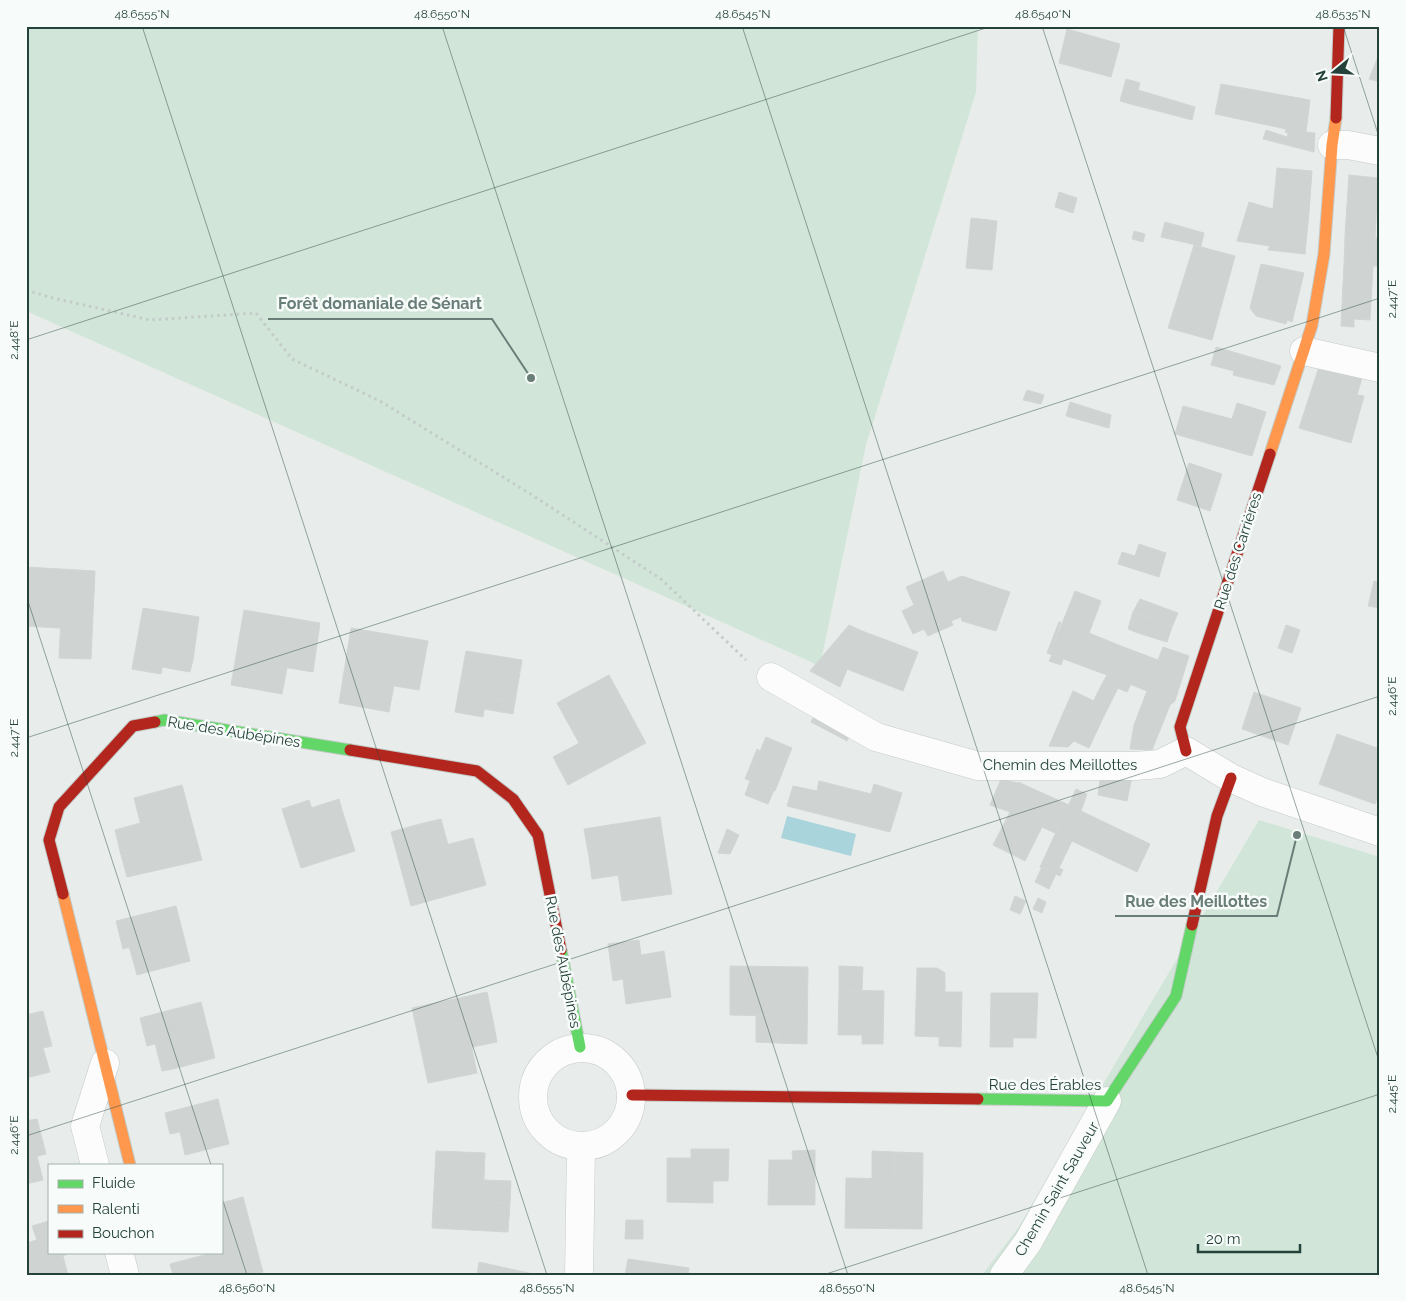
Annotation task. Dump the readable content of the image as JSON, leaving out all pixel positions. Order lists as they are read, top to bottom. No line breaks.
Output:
{"streets":{"street":["Rue des Carrières","Rue des Aubépines","Chemin des Meillottes","Rue des Érables","Chemin Saint Sauveur"]},"crossings":[["Rue des Carrières","Chemin des Meillottes"],["Rue des Aubépines","Rue des Érables"],["Rue des Érables","Chemin Saint Sauveur"]],"places":["Forêt domaniale de Sénart","Rue des Meillottes"],"legend":["Fluide","Ralenti","Bouchon"],"scale_bar":"20 m","north":"left","coordinates":["48.6555°N","48.6550°N","48.6545°N","48.6540°N","48.6535°N","2.447°E","2.448°E","2.446°E","2.445°E","48.6560°N"]}
